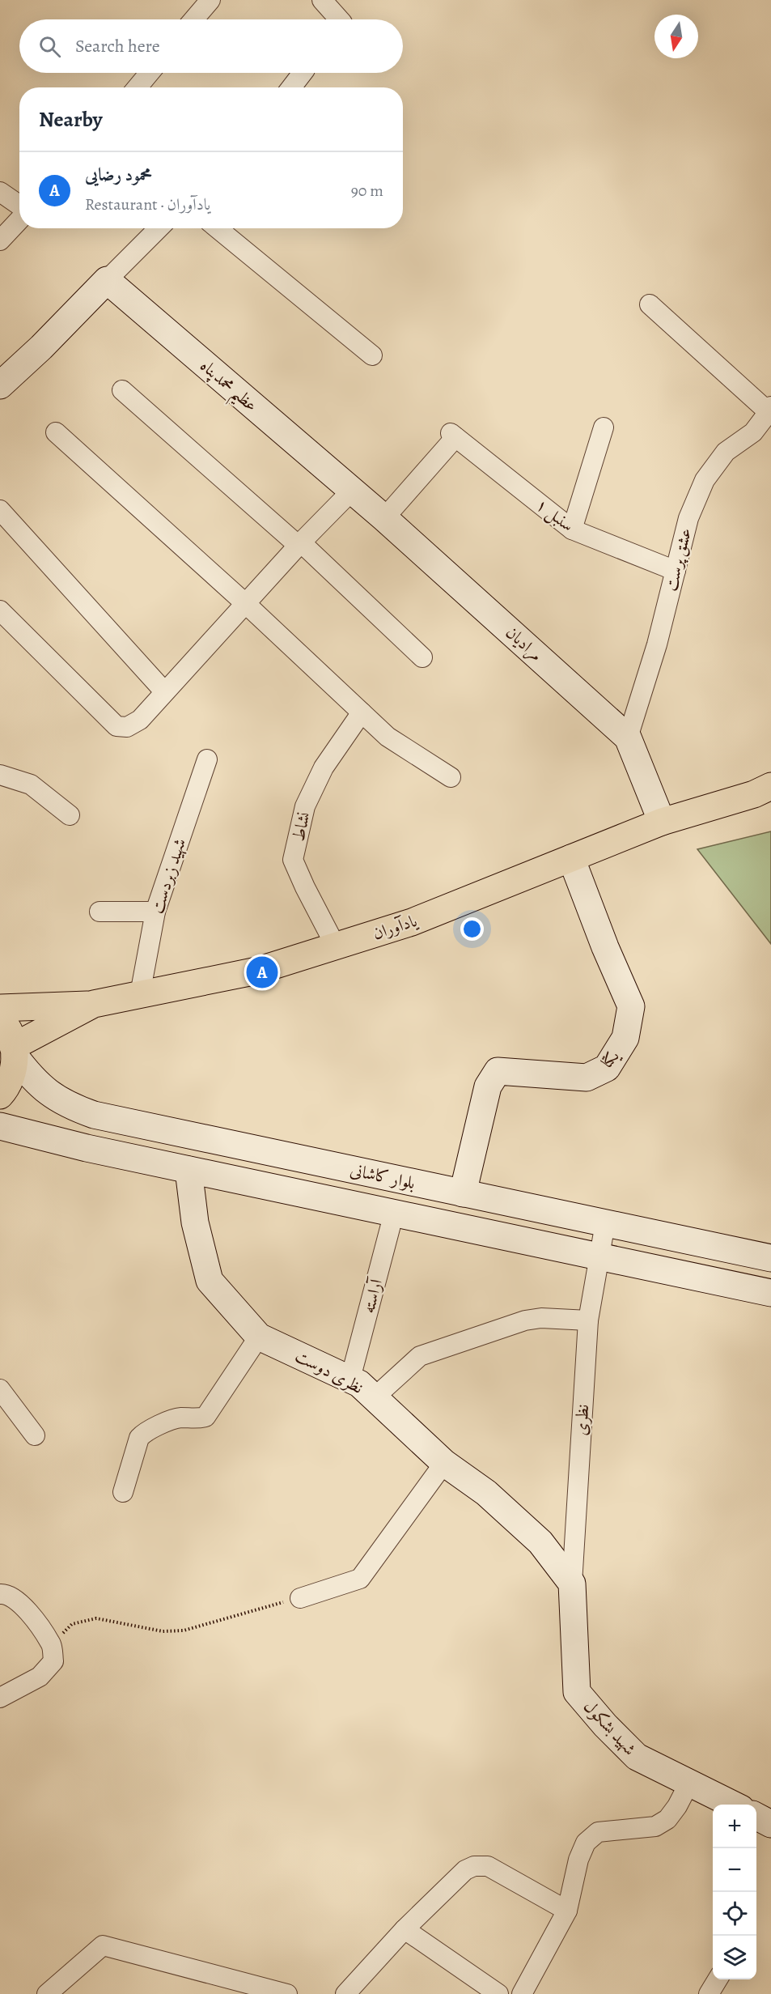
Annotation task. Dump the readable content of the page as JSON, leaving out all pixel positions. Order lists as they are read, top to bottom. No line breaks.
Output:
{"streets":{"main road":["یادآوران"],"street":["عظیم محمدپناه","سنبل ۱","عشق پرست","مرادیان","نشاط","شهید زبردست","یکتا","بلوار کاشانی","آراسته","نظری دوست","نظری","شهید بشکول"]},"crossings":[["عظیم محمدپناه","مرادیان"],["سنبل ۱","عشق پرست"],["سنبل ۱","مرادیان"],["عشق پرست","مرادیان"],["مرادیان","یادآوران"],["نشاط","یادآوران"],["شهید زبردست","یادآوران"],["یادآوران","یکتا"],["یادآوران","بلوار کاشانی"],["یکتا","بلوار کاشانی"],["بلوار کاشانی","آراسته"],["بلوار کاشانی","نظری دوست"],["بلوار کاشانی","نظری"],["آراسته","نظری دوست"],["نظری دوست","نظری"],["نظری دوست","شهید بشکول"],["نظری","شهید بشکول"]],"north":"bottom","page":{"search":"Search here","heading":"Nearby","list":[{"mark":"A","name":"محمود رضایی","note":"Restaurant · یادآوران","value":"90 m"}],"pins":"A","map_buttons":["+","−"]}}
